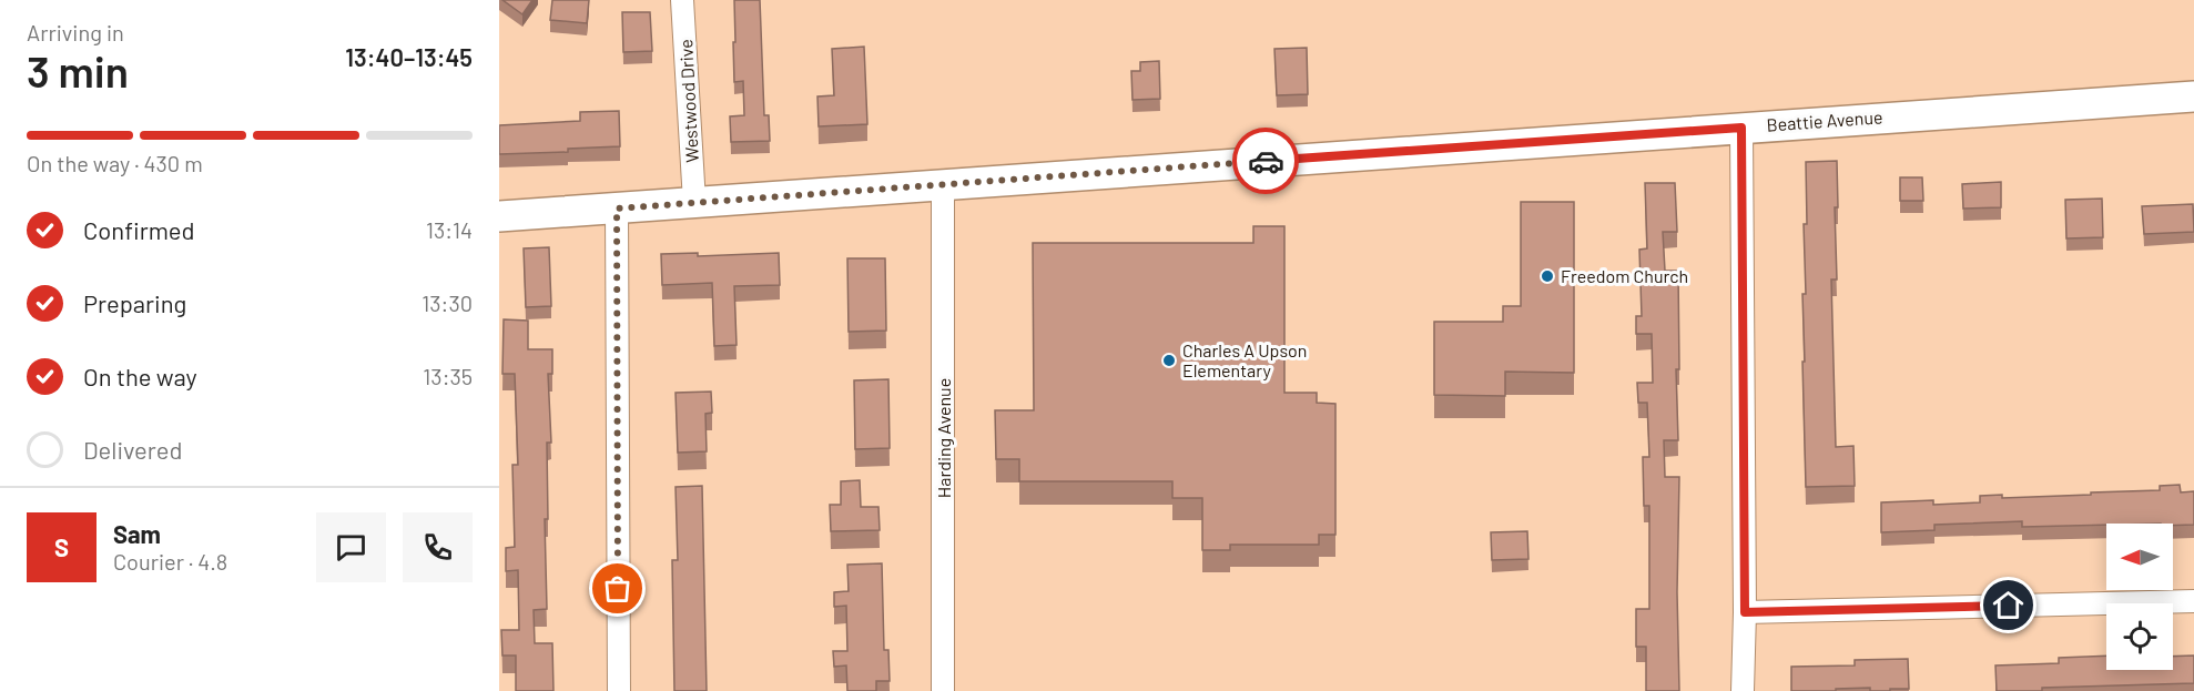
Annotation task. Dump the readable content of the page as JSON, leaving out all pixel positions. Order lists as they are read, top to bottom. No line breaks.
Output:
{"streets":{"street":["Westwood Drive","Beattie Avenue","Harding Avenue"]},"crossings":[["Westwood Drive","Beattie Avenue"],["Beattie Avenue","Harding Avenue"]],"places":["Freedom Church","Charles A Upson Elementary"],"north":"left","page":{"heading":["3 min","Arriving in","13:40–13:45"],"panel":["Sam","Courier · 4.8"],"bar":"On the way · 430 m","list":[["Confirmed","13:14"],["Preparing","13:30"],["On the way","13:35"],"Delivered"],"round":"S"}}
